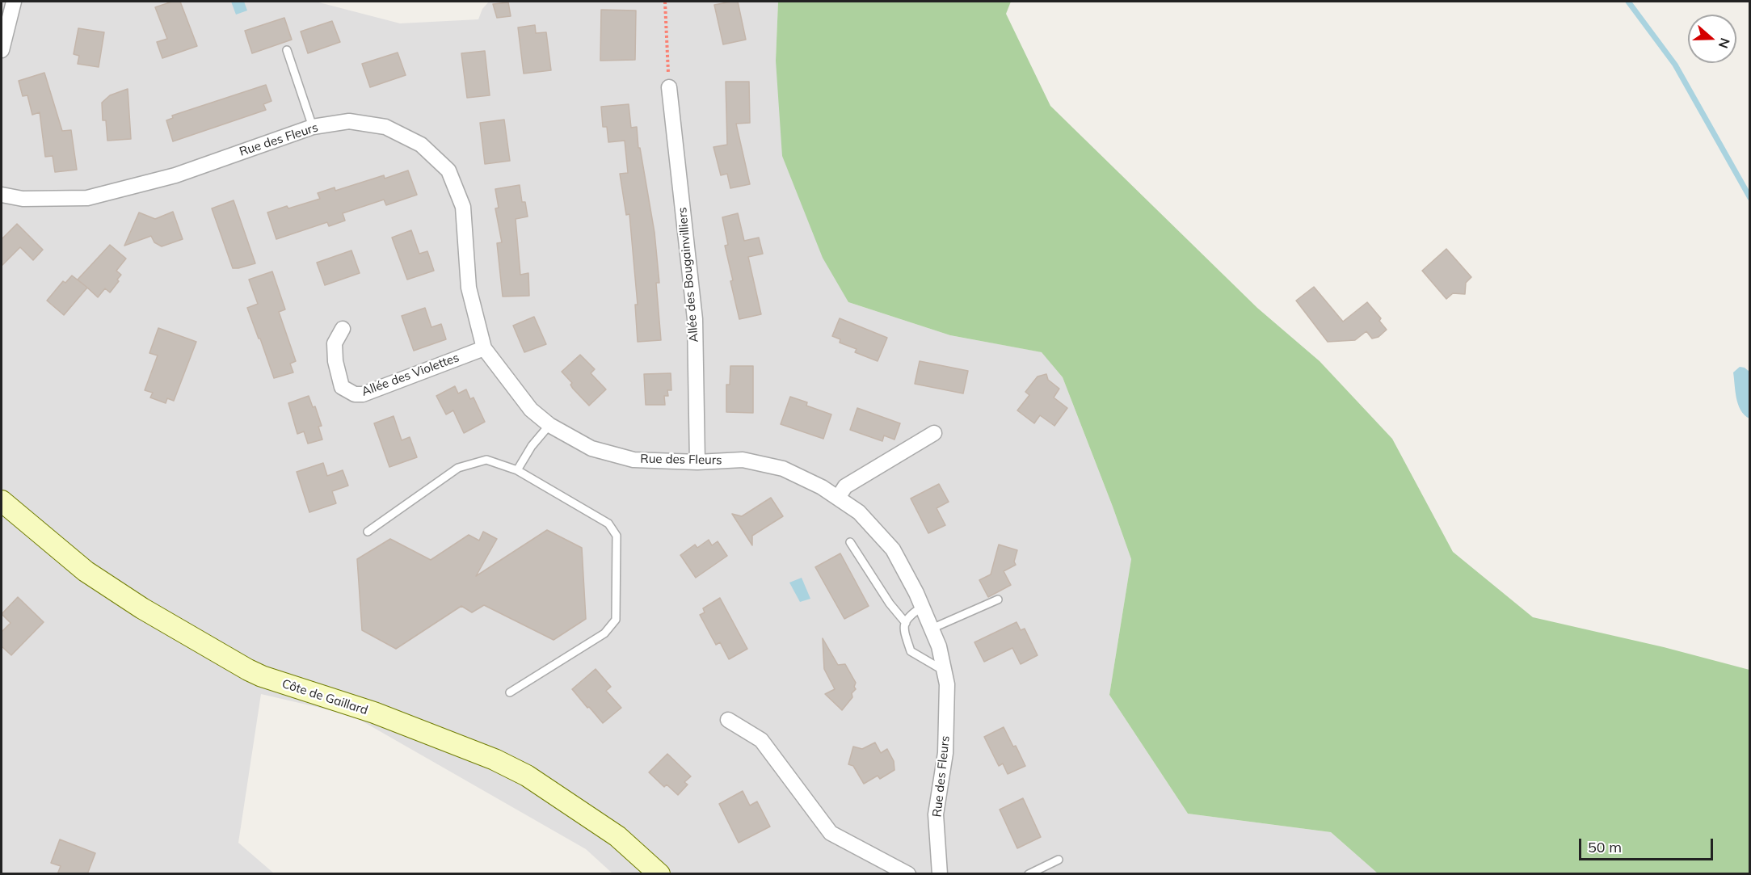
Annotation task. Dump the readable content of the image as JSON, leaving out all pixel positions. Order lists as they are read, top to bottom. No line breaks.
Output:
{"streets":{"street":["Rue des Fleurs","Allée des Bougainvilliers","Allée des Violettes","Côte de Gaillard"]},"crossings":[["Rue des Fleurs","Allée des Bougainvilliers"],["Rue des Fleurs","Allée des Violettes"]],"scale_bar":"50 m","north":"right"}
